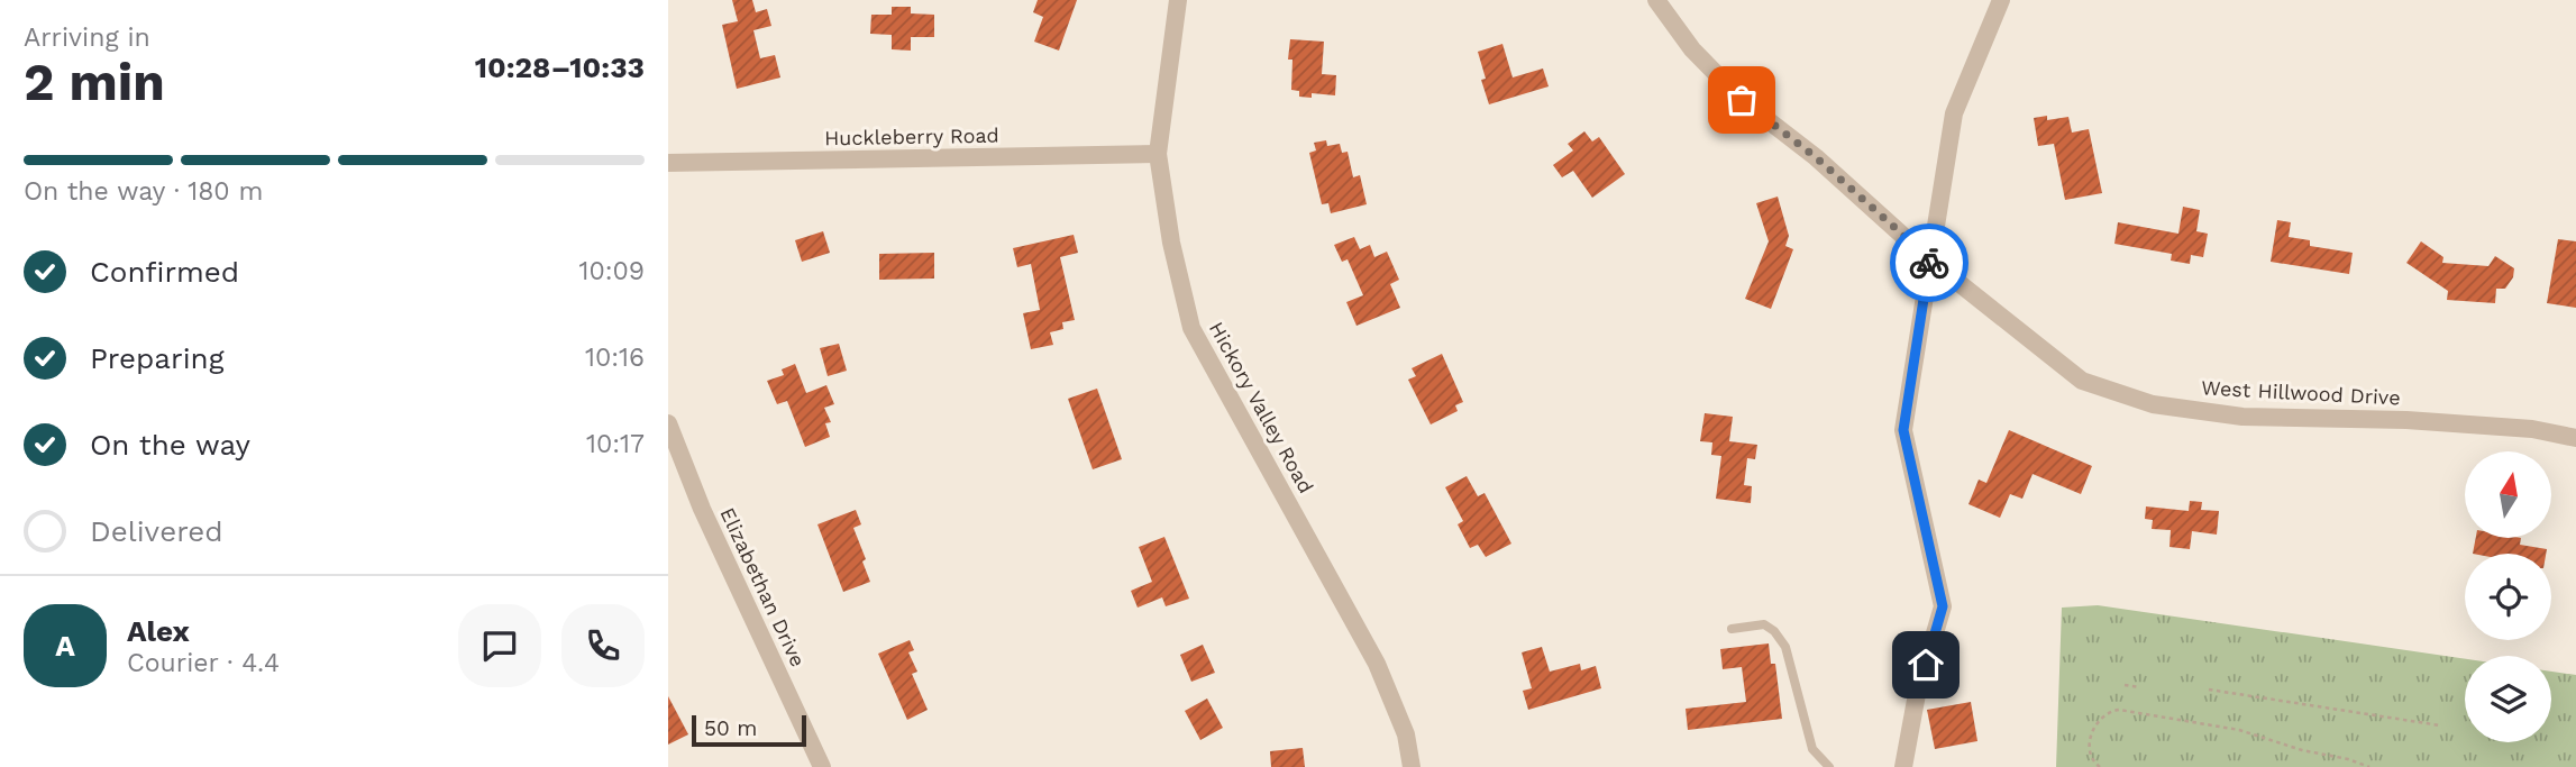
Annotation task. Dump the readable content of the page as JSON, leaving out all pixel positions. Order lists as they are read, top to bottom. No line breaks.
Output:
{"streets":{"street":["Huckleberry Road","West Hillwood Drive","Hickory Valley Road","Elizabethan Drive"]},"crossings":[["Huckleberry Road","Hickory Valley Road"]],"scale_bar":"50 m","north":"top","page":{"heading":["2 min","Arriving in","10:28–10:33"],"panel":["Alex","Courier · 4.4"],"bar":"On the way · 180 m","list":[["Confirmed","10:09"],["Preparing","10:16"],["On the way","10:17"],"Delivered"],"round":"A","scale":"50 m"}}
